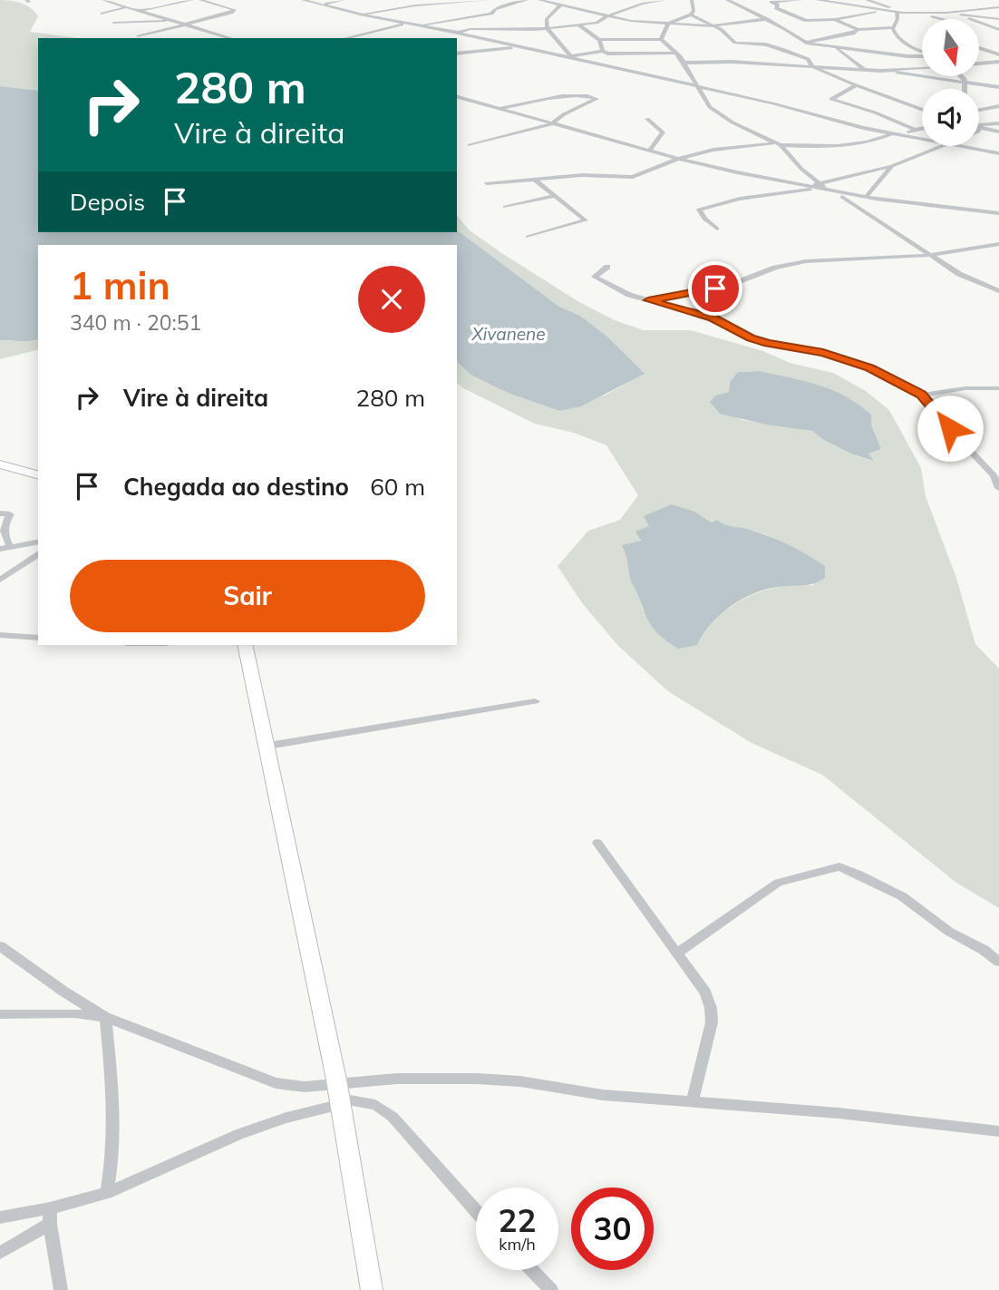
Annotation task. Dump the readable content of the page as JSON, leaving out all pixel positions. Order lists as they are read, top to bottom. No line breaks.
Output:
{"water":["Xivanene"],"north":"bottom","page":{"turn":["280 m","Vire à direita"],"then":"Depois","heading":["1 min","340 m · 20:51"],"list":[{"name":"Vire à direita","value":"280 m"},{"name":"Chegada ao destino","value":"60 m"}],"buttons":"Sair","speed":"22 km/h","limit":"30"}}
